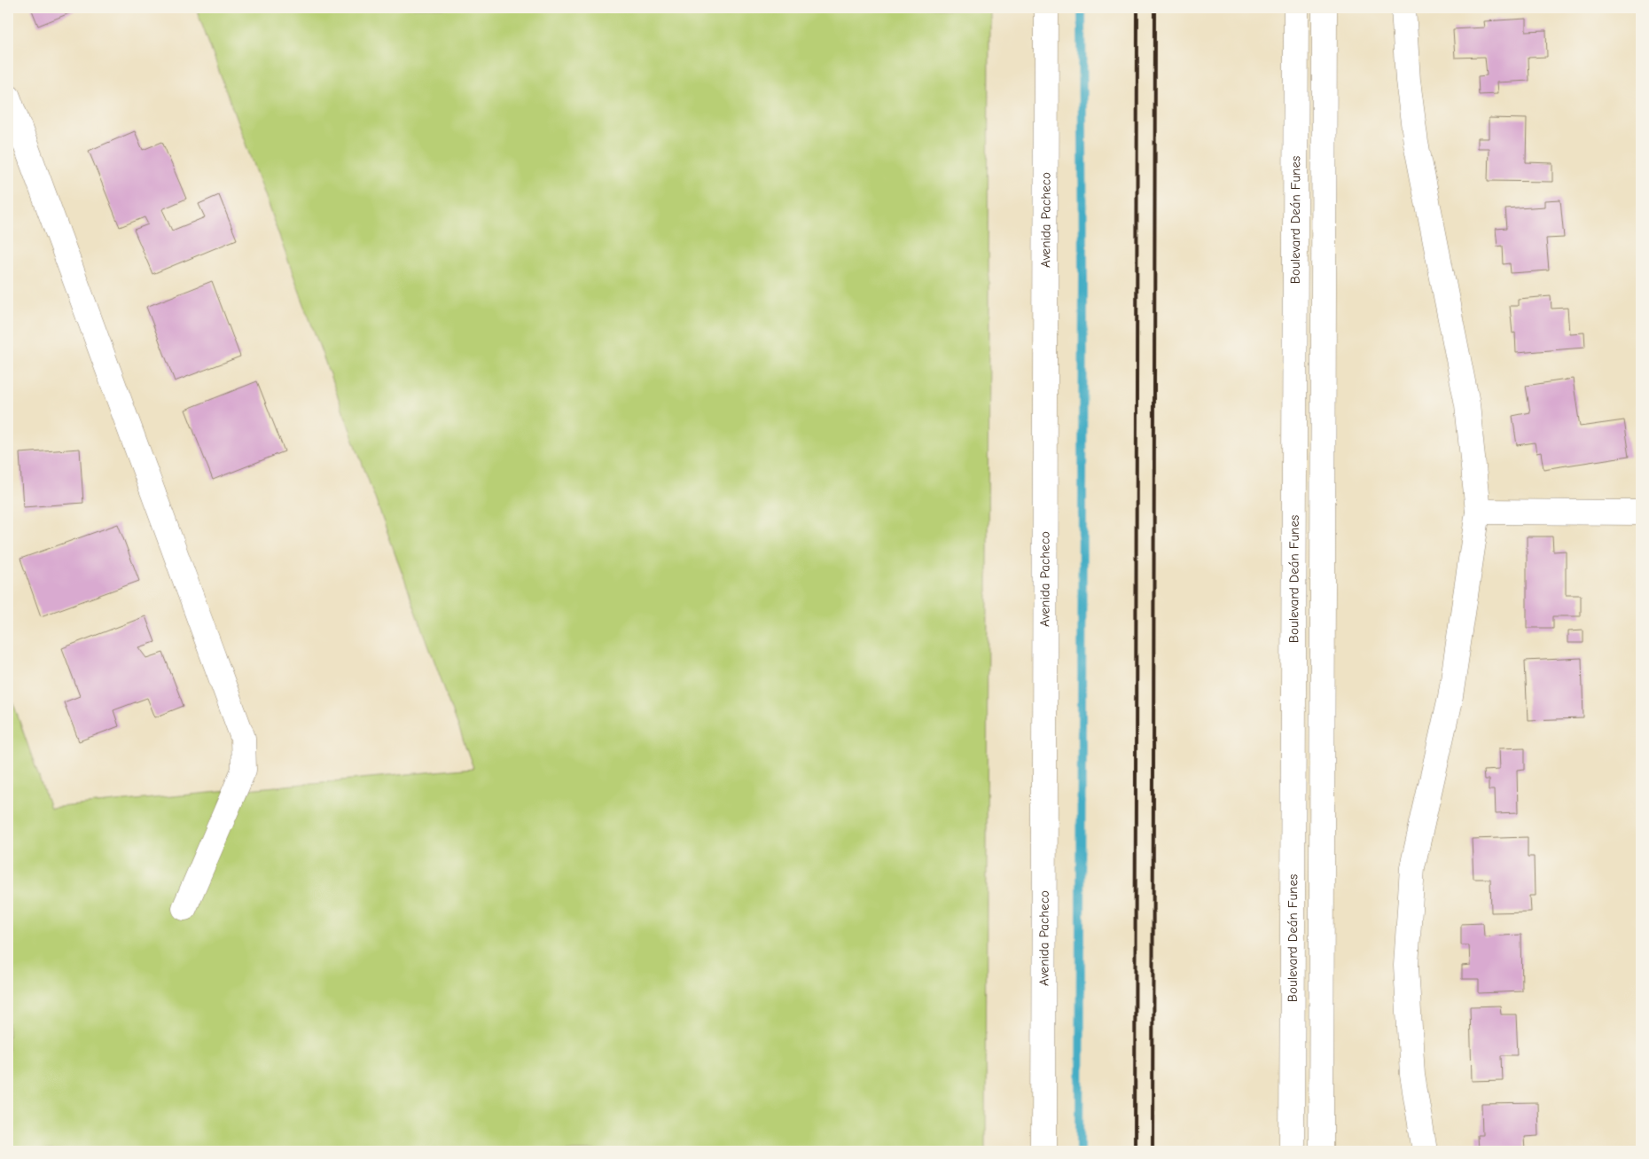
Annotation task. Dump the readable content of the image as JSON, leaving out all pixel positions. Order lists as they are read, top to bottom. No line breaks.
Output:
{"streets":{"street":["Avenida Pacheco","Boulevard Deán Funes"]}}
